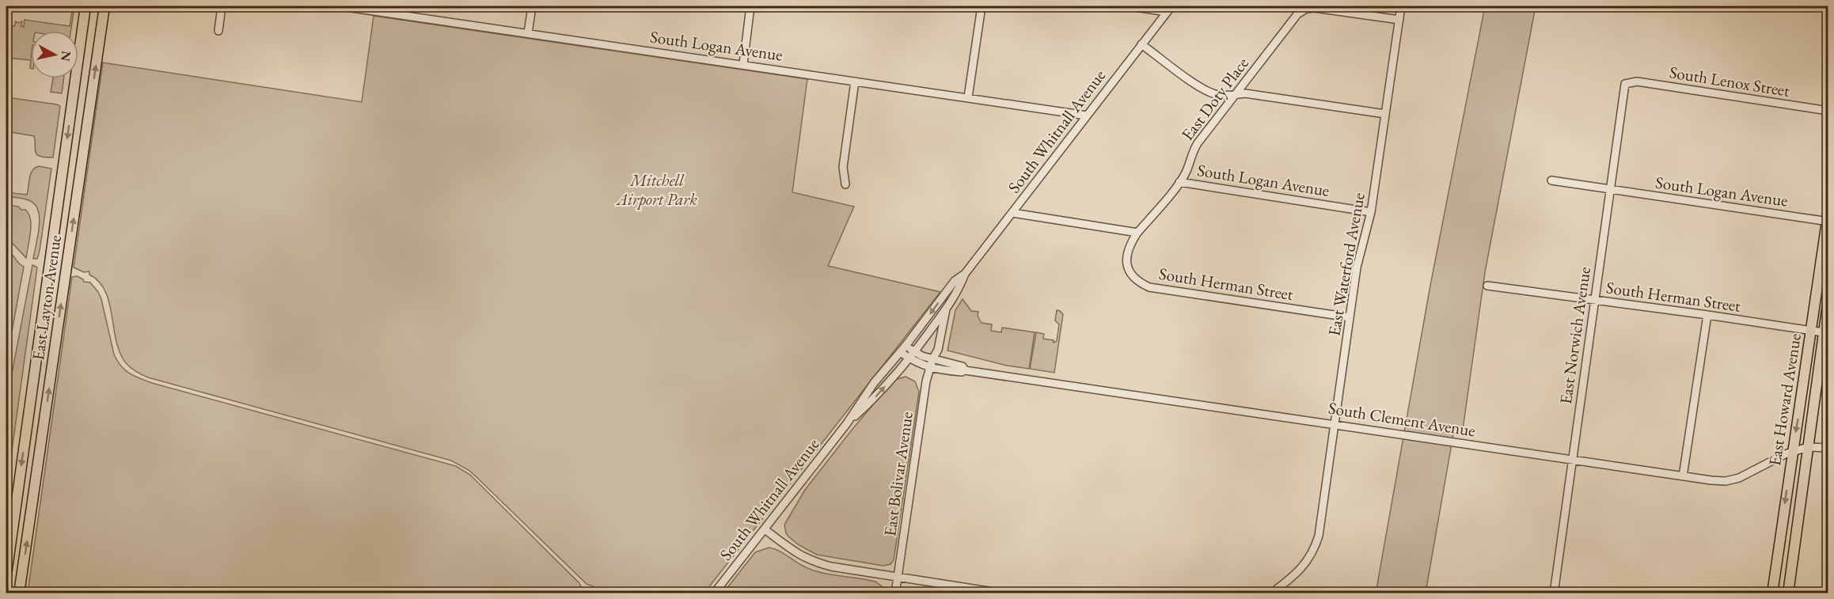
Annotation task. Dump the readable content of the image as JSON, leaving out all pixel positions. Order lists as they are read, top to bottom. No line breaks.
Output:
{"streets":{"main road":["East Layton Avenue","East Howard Avenue"],"street":["South Logan Avenue","South Lenox Street","East Doty Place","South Whitnall Avenue","East Waterford Avenue","South Herman Street","East Norwich Avenue","South Clement Avenue","East Bolivar Avenue"]},"crossings":[["South Logan Avenue","East Doty Place"],["South Logan Avenue","South Whitnall Avenue"],["South Logan Avenue","East Waterford Avenue"],["South Logan Avenue","East Norwich Avenue"],["South Logan Avenue","East Howard Avenue"],["South Lenox Street","East Norwich Avenue"],["East Doty Place","East Waterford Avenue"],["East Doty Place","South Herman Street"],["South Whitnall Avenue","South Clement Avenue"],["South Whitnall Avenue","East Bolivar Avenue"],["East Waterford Avenue","South Herman Street"],["East Waterford Avenue","South Clement Avenue"],["South Herman Street","East Norwich Avenue"],["South Herman Street","East Howard Avenue"],["East Norwich Avenue","South Clement Avenue"],["East Howard Avenue","South Clement Avenue"],["South Clement Avenue","East Bolivar Avenue"]],"parks":["Mitchell Airport Park"],"north":"right"}
